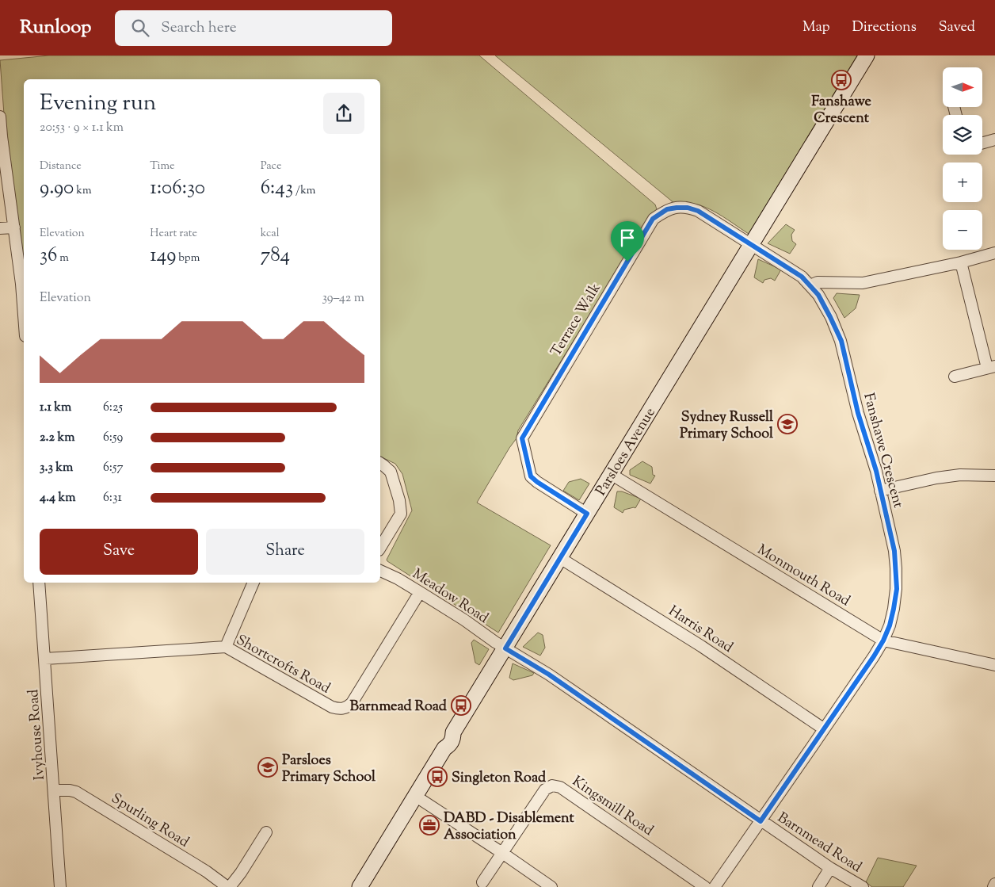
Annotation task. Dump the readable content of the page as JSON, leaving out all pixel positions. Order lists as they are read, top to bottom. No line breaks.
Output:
{"streets":{"street":["Terrace Walk","Fanshawe Crescent","Parsloes Avenue","Monmouth Road","Meadow Road","Harris Road","Shortcrofts Road","Ivyhouse Road","Kingsmill Road","Spurling Road","Barnmead Road"]},"crossings":[["Terrace Walk","Fanshawe Crescent"],["Terrace Walk","Parsloes Avenue"],["Fanshawe Crescent","Parsloes Avenue"],["Fanshawe Crescent","Monmouth Road"],["Fanshawe Crescent","Harris Road"],["Fanshawe Crescent","Barnmead Road"],["Parsloes Avenue","Monmouth Road"],["Parsloes Avenue","Meadow Road"],["Parsloes Avenue","Harris Road"],["Parsloes Avenue","Barnmead Road"],["Meadow Road","Shortcrofts Road"],["Meadow Road","Barnmead Road"],["Shortcrofts Road","Ivyhouse Road"],["Ivyhouse Road","Spurling Road"]],"places":{"bus stop":["Fanshawe Crescent","Barnmead Road","Singleton Road"],"school or university":["Sydney Russell Primary School","Parsloes Primary School"],"office":["DABD - Disablement Association"]},"north":"right","page":{"header":"Runloop","search":"Search here","nav":["Map","Directions","Saved"],"map_buttons":["+","−"],"heading":["Evening run","20:53 · 9 × 1.1 km"],"stats":[["Distance","9.90 km"],["Time","1:06:30"],["Pace","6:43 /km"],["Elevation","36 m"],["Heart rate","149 bpm"],["kcal","784"]],"chart":["Elevation","39–42 m"],"list":[{"name":"1.1 km","note":"6:25"},{"name":"2.2 km","note":"6:59"},{"name":"3.3 km","note":"6:57"},{"name":"4.4 km","note":"6:31"}],"buttons":["Save","Share"]}}
